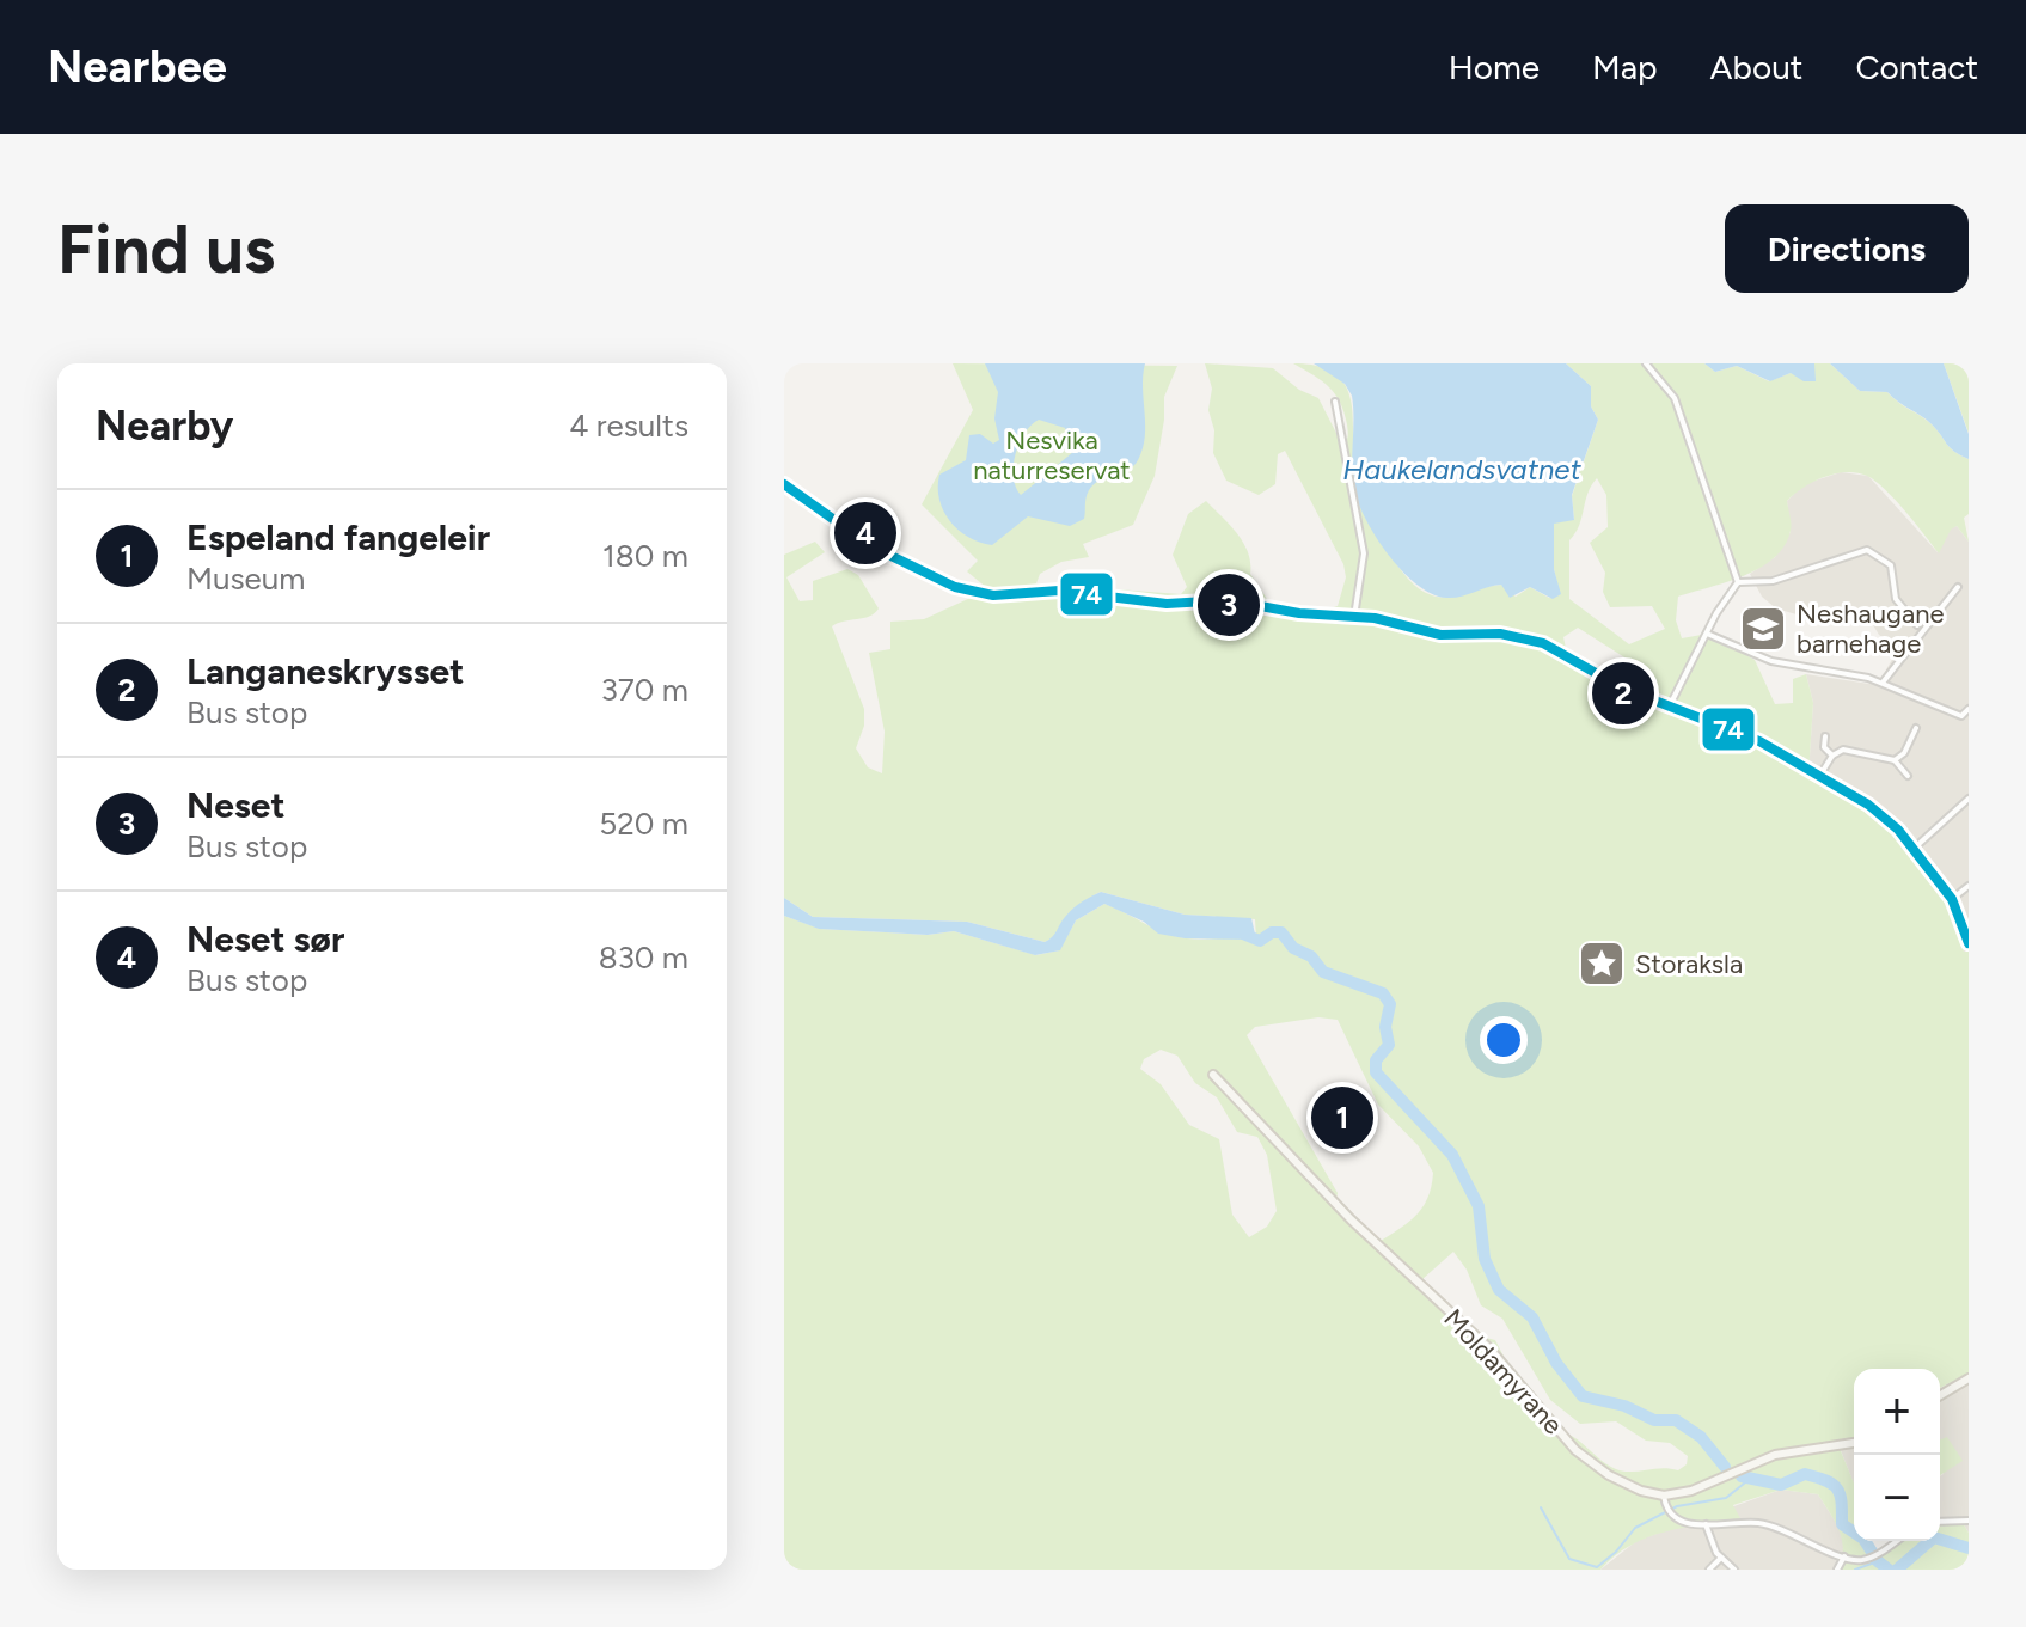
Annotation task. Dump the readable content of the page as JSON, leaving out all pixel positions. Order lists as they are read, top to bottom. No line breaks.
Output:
{"streets":{"main road":["Moldamyrane"]},"water":["Haukelandsvatnet"],"parks":["Nesvika naturreservat"],"places":{"school or university":["Neshaugane barnehage"],"place":["Storaksla"]},"lines":["transit line 74"],"page":{"header":"Nearbee","nav":["Home","Map","About","Contact"],"buttons":"Directions","title":"Find us","heading":["Nearby","4 results"],"list":[{"mark":"1","name":"Espeland fangeleir","note":"Museum","value":"180 m"},{"mark":"2","name":"Langaneskrysset","note":"Bus stop","value":"370 m"},{"mark":"3","name":"Neset","note":"Bus stop","value":"520 m"},{"mark":"4","name":"Neset sør","note":"Bus stop","value":"830 m"}],"pins":["4","3","2","1"],"map_buttons":["+","−"]}}
